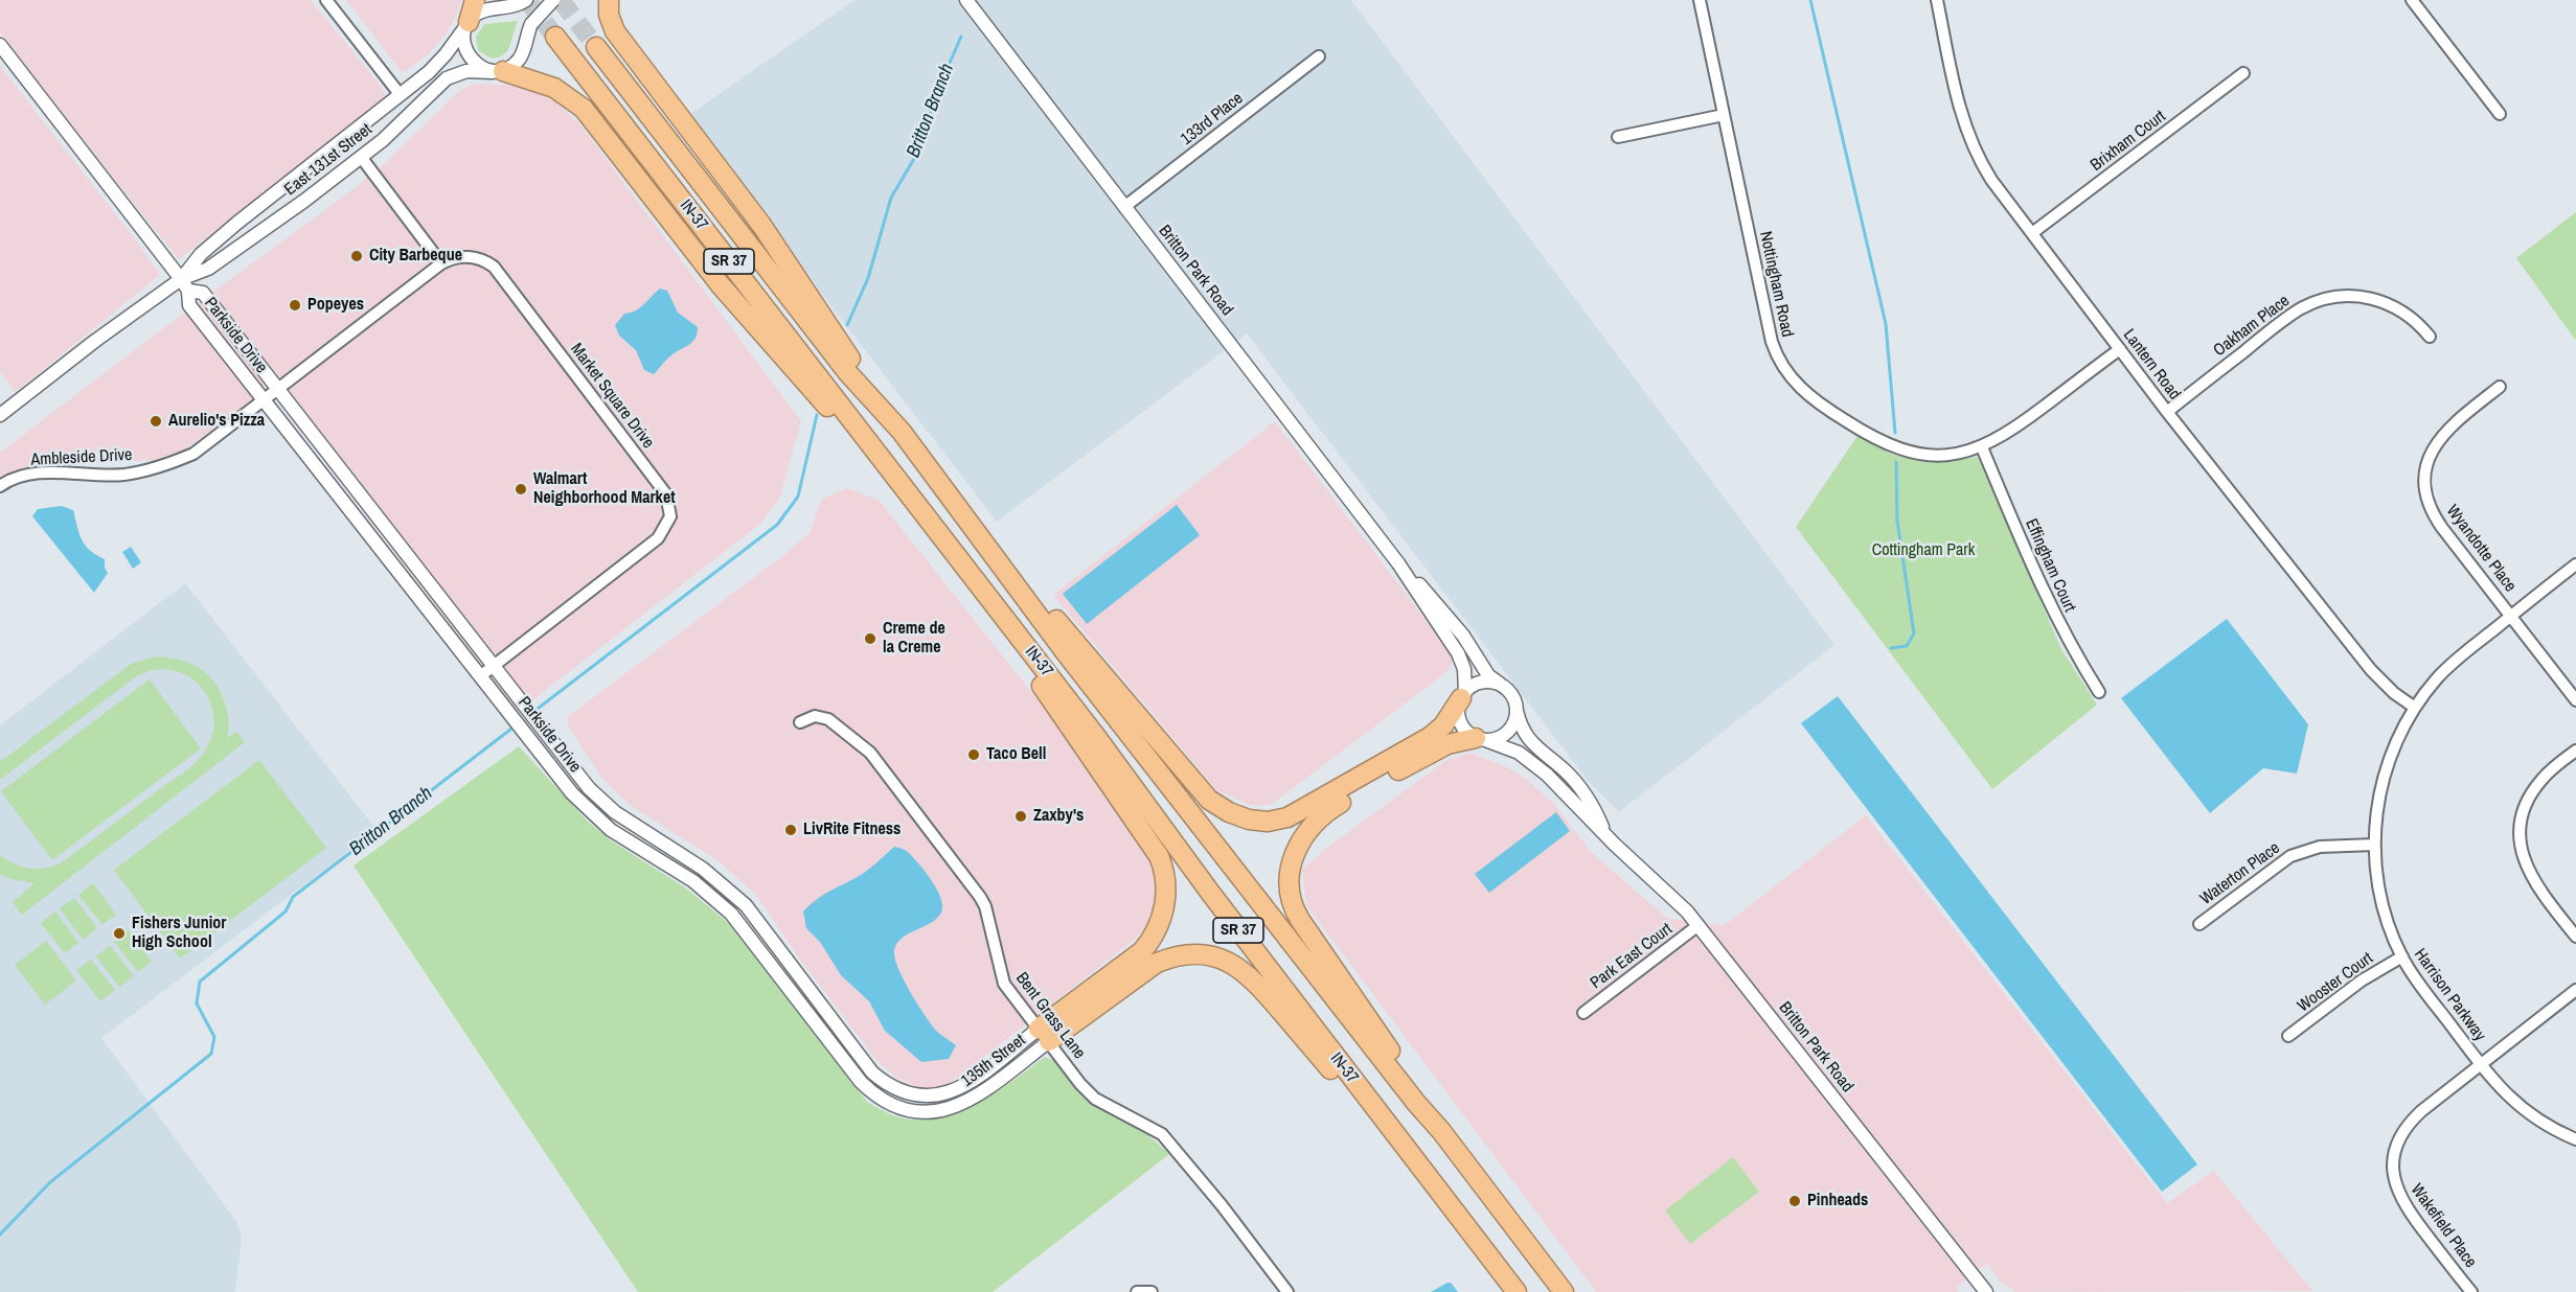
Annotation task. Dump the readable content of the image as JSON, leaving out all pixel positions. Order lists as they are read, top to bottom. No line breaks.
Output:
{"streets":{"highway":["IN-37","SR 37"],"street":["133rd Place","Brixham Court","East 131st Street","Britton Park Road","Nottingham Road","Oakham Place","Parkside Drive","Lantern Road","Market Square Drive","Ambleside Drive","Wyandotte Place","Effingham Court","Waterton Place","Park East Court","Wooster Court","Harrison Parkway","Bent Grass Lane","135th Street","Wakefield Place"]},"crossings":[["133rd Place","Britton Park Road"],["Brixham Court","Lantern Road"],["East 131st Street","Parkside Drive"],["Britton Park Road","Park East Court"],["Nottingham Road","Lantern Road"],["Nottingham Road","Effingham Court"],["Oakham Place","Lantern Road"],["Parkside Drive","Market Square Drive"],["Parkside Drive","Ambleside Drive"],["Parkside Drive","135th Street"],["Lantern Road","Harrison Parkway"],["Market Square Drive","Ambleside Drive"],["Wyandotte Place","Harrison Parkway"],["Waterton Place","Harrison Parkway"],["Wooster Court","Harrison Parkway"],["Harrison Parkway","Wakefield Place"],["Bent Grass Lane","135th Street"]],"water":["Britton Branch"],"parks":["Cottingham Park"],"places":["City Barbeque","Popeyes","Aurelio's Pizza","Walmart Neighborhood Market","Creme de la Creme","Taco Bell","Zaxby's","LivRite Fitness","Fishers Junior High School","Pinheads"]}
